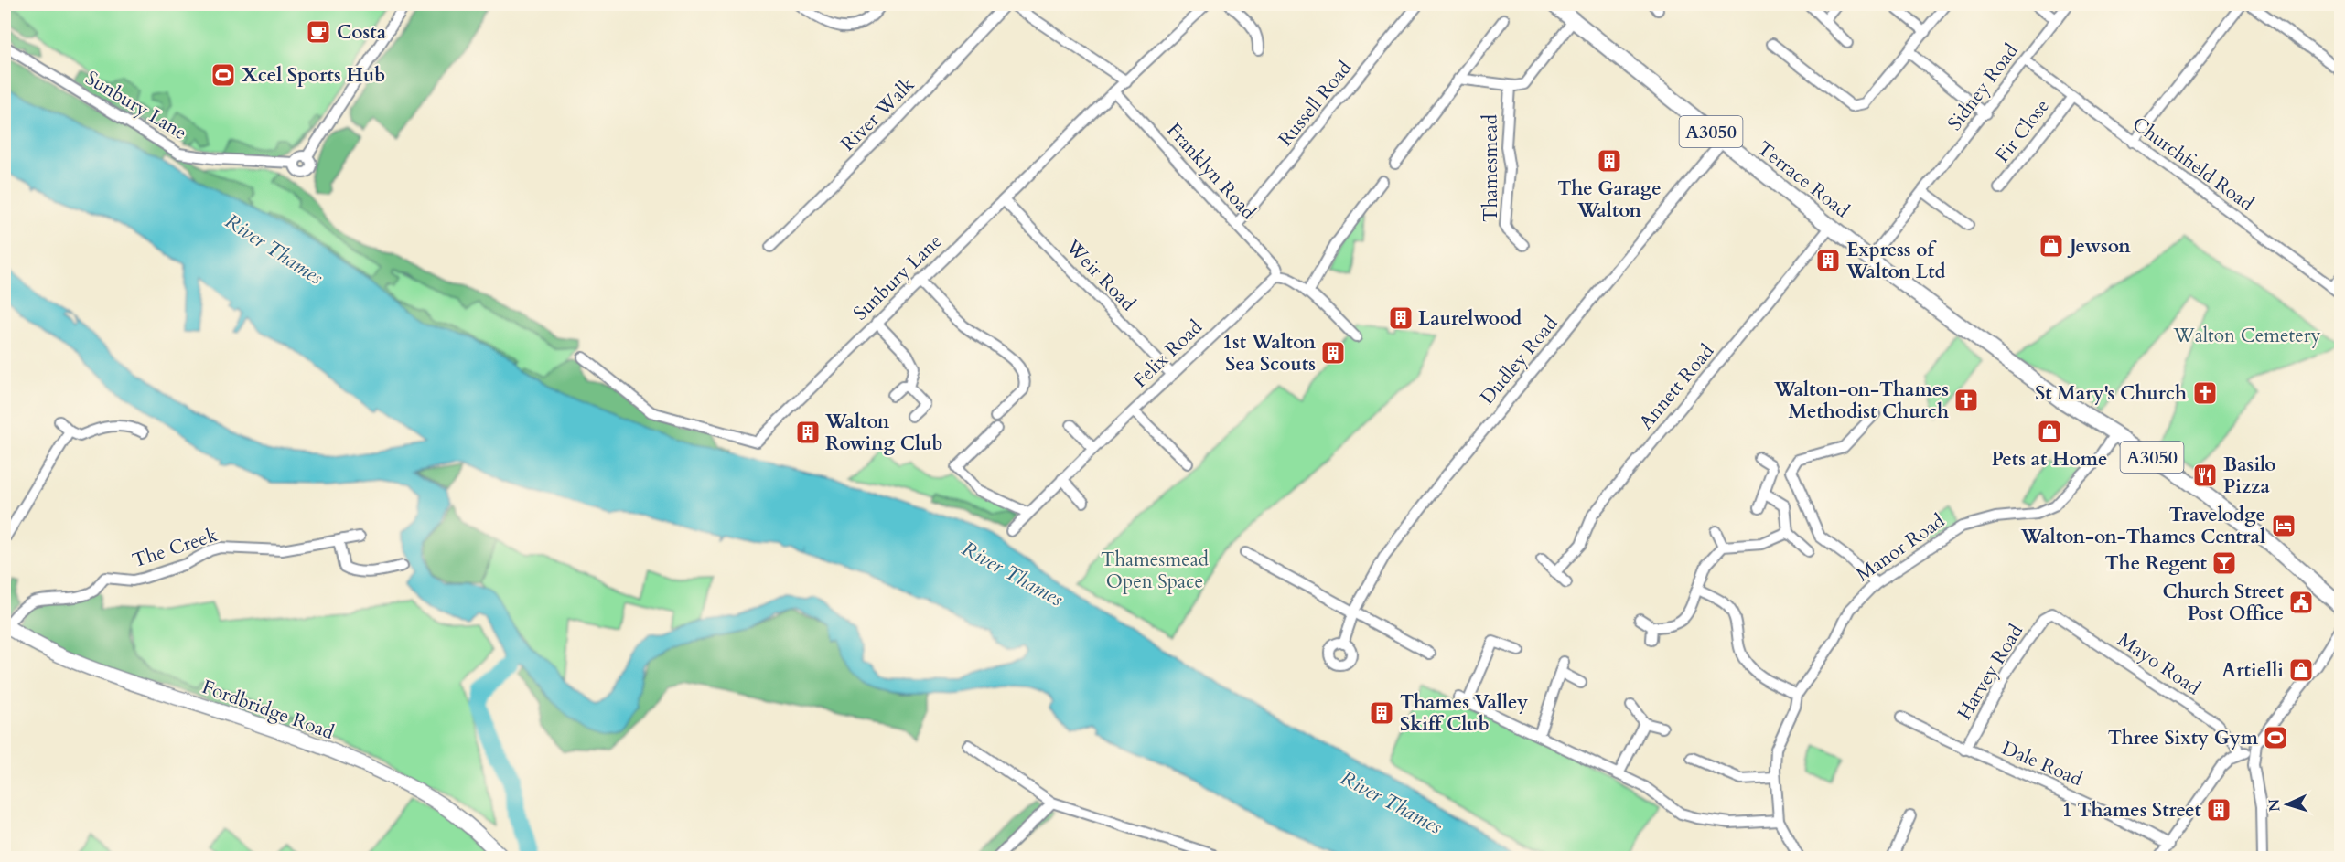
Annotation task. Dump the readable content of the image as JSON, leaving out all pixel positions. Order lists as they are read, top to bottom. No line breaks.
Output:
{"streets":{"main road":["A3050","Terrace Road"],"street":["Sidney Road","Russell Road","Sunbury Lane","River Walk","Fir Close","Churchfield Road","Thamesmead","Franklyn Road","Weir Road","Felix Road","Dudley Road","Annett Road","The Creek","Manor Road","Mayo Road","Harvey Road","Fordbridge Road","Dale Road"]},"crossings":[["Sidney Road","Churchfield Road"],["Sidney Road","Terrace Road"],["Russell Road","Franklyn Road"],["Sunbury Lane","Franklyn Road"],["Sunbury Lane","Weir Road"],["Fir Close","Churchfield Road"],["A3050","Terrace Road"],["A3050","Manor Road"],["Franklyn Road","Felix Road"],["Terrace Road","Dudley Road"],["Terrace Road","Annett Road"],["Terrace Road","Manor Road"],["Weir Road","Felix Road"],["The Creek","Fordbridge Road"],["Mayo Road","Harvey Road"],["Harvey Road","Dale Road"]],"water":["River Thames"],"parks":["Walton Cemetery","Thamesmead Open Space"],"places":{"cafe":["Costa"],"sports":["Xcel Sports Hub","Three Sixty Gym"],"building":["The Garage Walton","Express of Walton Ltd","Laurelwood","1st Walton Sea Scouts","Walton Rowing Club","Thames Valley Skiff Club","1 Thames Street"],"shop":["Jewson","Pets at Home","Artielli"],"church":["St Mary's Church","Walton-on-Thames Methodist Church"],"restaurant":["Basilo Pizza"],"hotel":["Travelodge Walton-on-Thames Central"],"bar":["The Regent"],"public building":["Church Street Post Office"]},"north":"left"}
